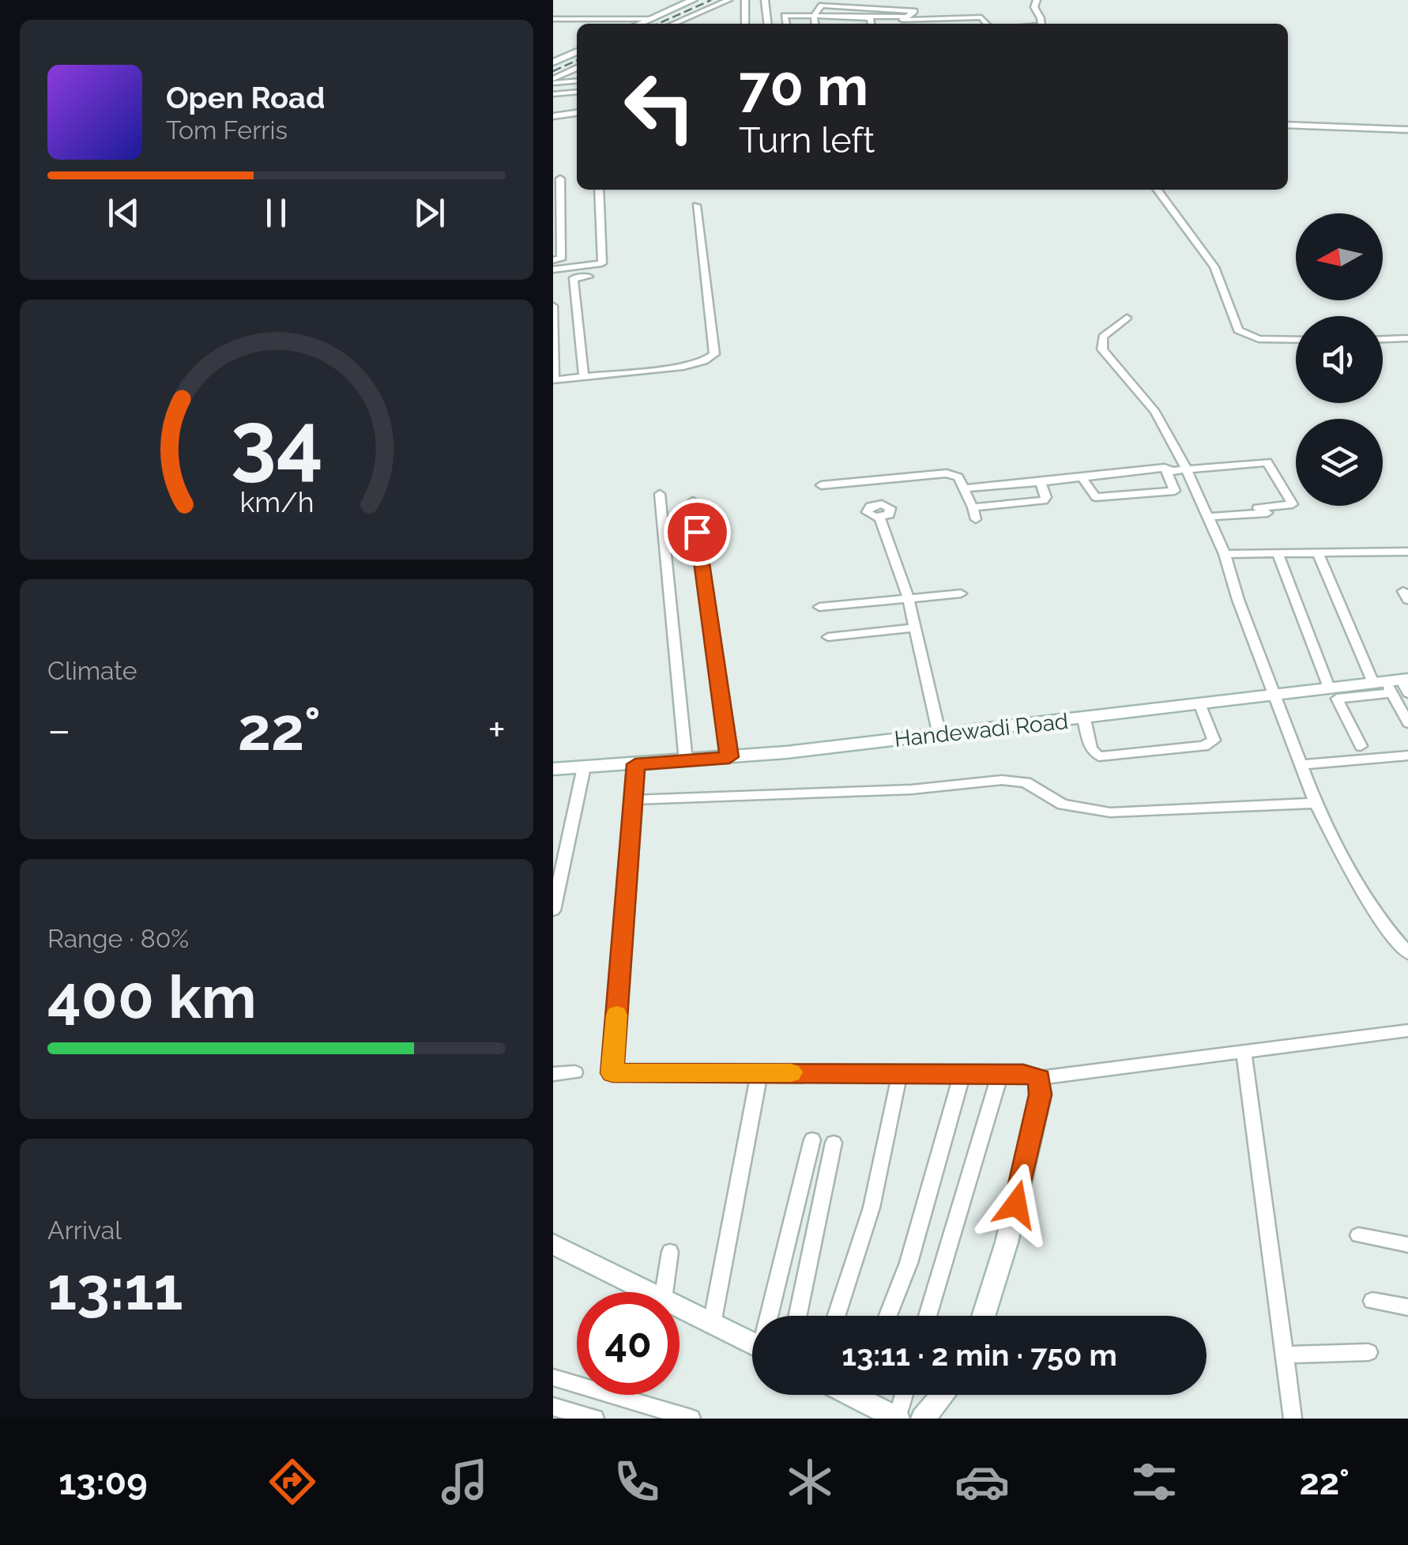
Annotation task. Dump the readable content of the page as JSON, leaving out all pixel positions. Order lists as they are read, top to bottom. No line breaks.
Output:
{"streets":{"street":["Handewadi Road"]},"north":"left","page":{"turn":["70 m","Turn left"],"song":["Open Road","Tom Ferris"],"tile":["Climate",["Range · 80%","400 km"],["Arrival","13:11"]],"heat":["−","22°","+"],"limit":"40","trip":"13:11 · 2 min · 750 m","tabs":["13:09","22°"],"gauge":["34","km/h"]}}
